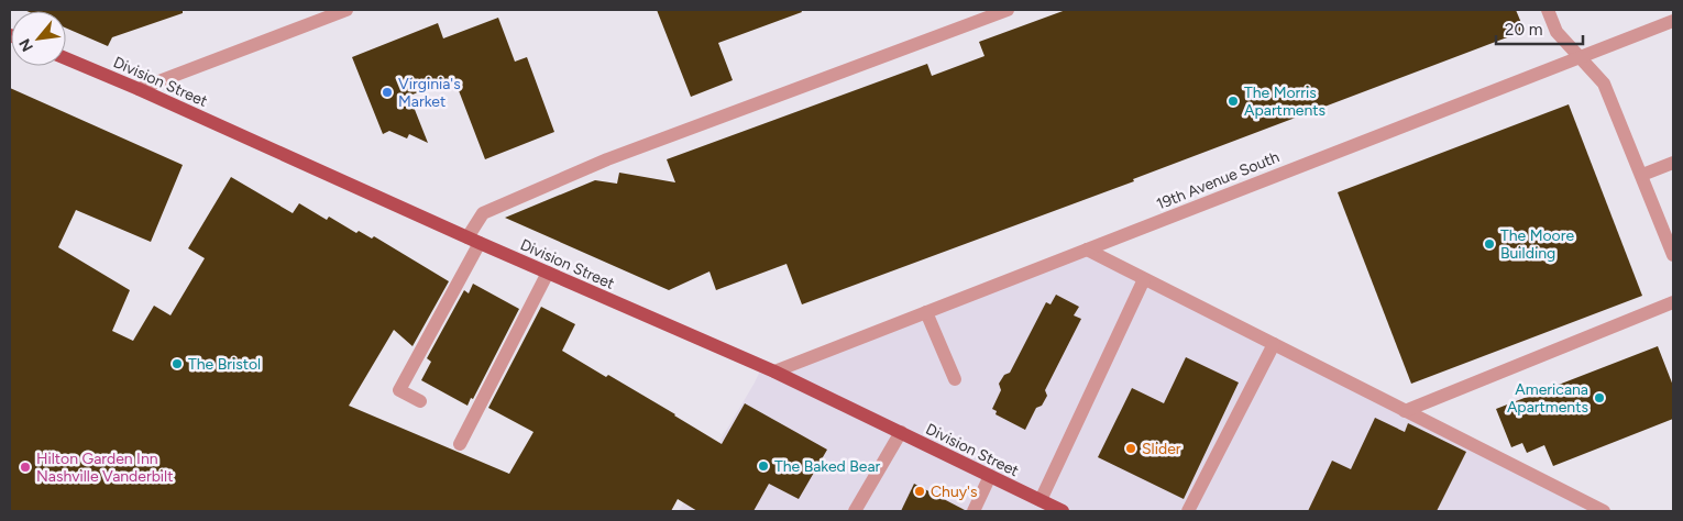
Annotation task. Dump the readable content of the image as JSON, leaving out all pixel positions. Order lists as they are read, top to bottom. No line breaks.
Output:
{"streets":{"main road":["Division Street"],"street":["19th Avenue South"]},"crossings":[["Division Street","19th Avenue South"]],"places":["Virginia's Market","The Morris Apartments","The Moore Building","The Bristol","Americana Apartments","Slider","The Baked Bear","Hilton Garden Inn Nashville Vanderbilt","Chuy's"],"scale_bar":"20 m","north":"bottom left"}
